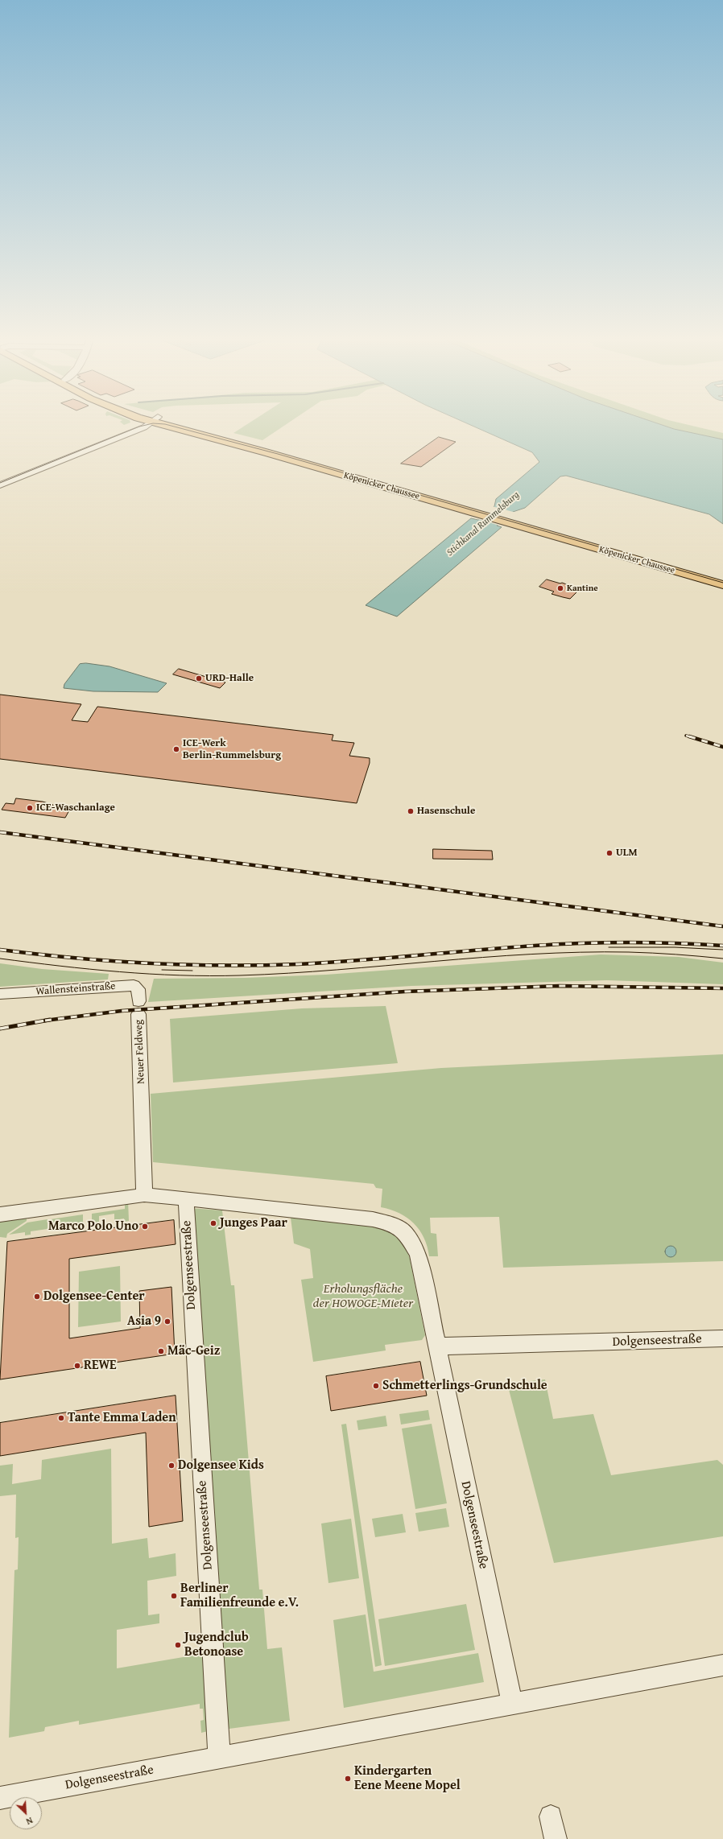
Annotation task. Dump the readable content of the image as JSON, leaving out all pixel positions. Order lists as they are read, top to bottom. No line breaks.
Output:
{"streets":{"main road":["Köpenicker Chaussee"],"street":["Wallensteinstraße","Neuer Feldweg","Dolgenseestraße"]},"crossings":[["Wallensteinstraße","Neuer Feldweg"],["Neuer Feldweg","Dolgenseestraße"]],"water":["Stichkanal Rummelsburg"],"parks":["Erholungsfläche der HOWOGE-Mieter"],"places":["Kantine","URD-Halle","ICE-Werk Berlin-Rummelsburg","ICE-Waschanlage","Hasenschule","ULM","Junges Paar","Marco Polo Uno","Dolgensee-Center","Asia 9","Mäc-Geiz","REWE","Schmetterlings-Grundschule","Tante Emma Laden","Dolgensee Kids","Berliner Familienfreunde e.V.","Jugendclub Betonoase","Kindergarten Eene Meene Mopel"],"north":"bottom right"}
